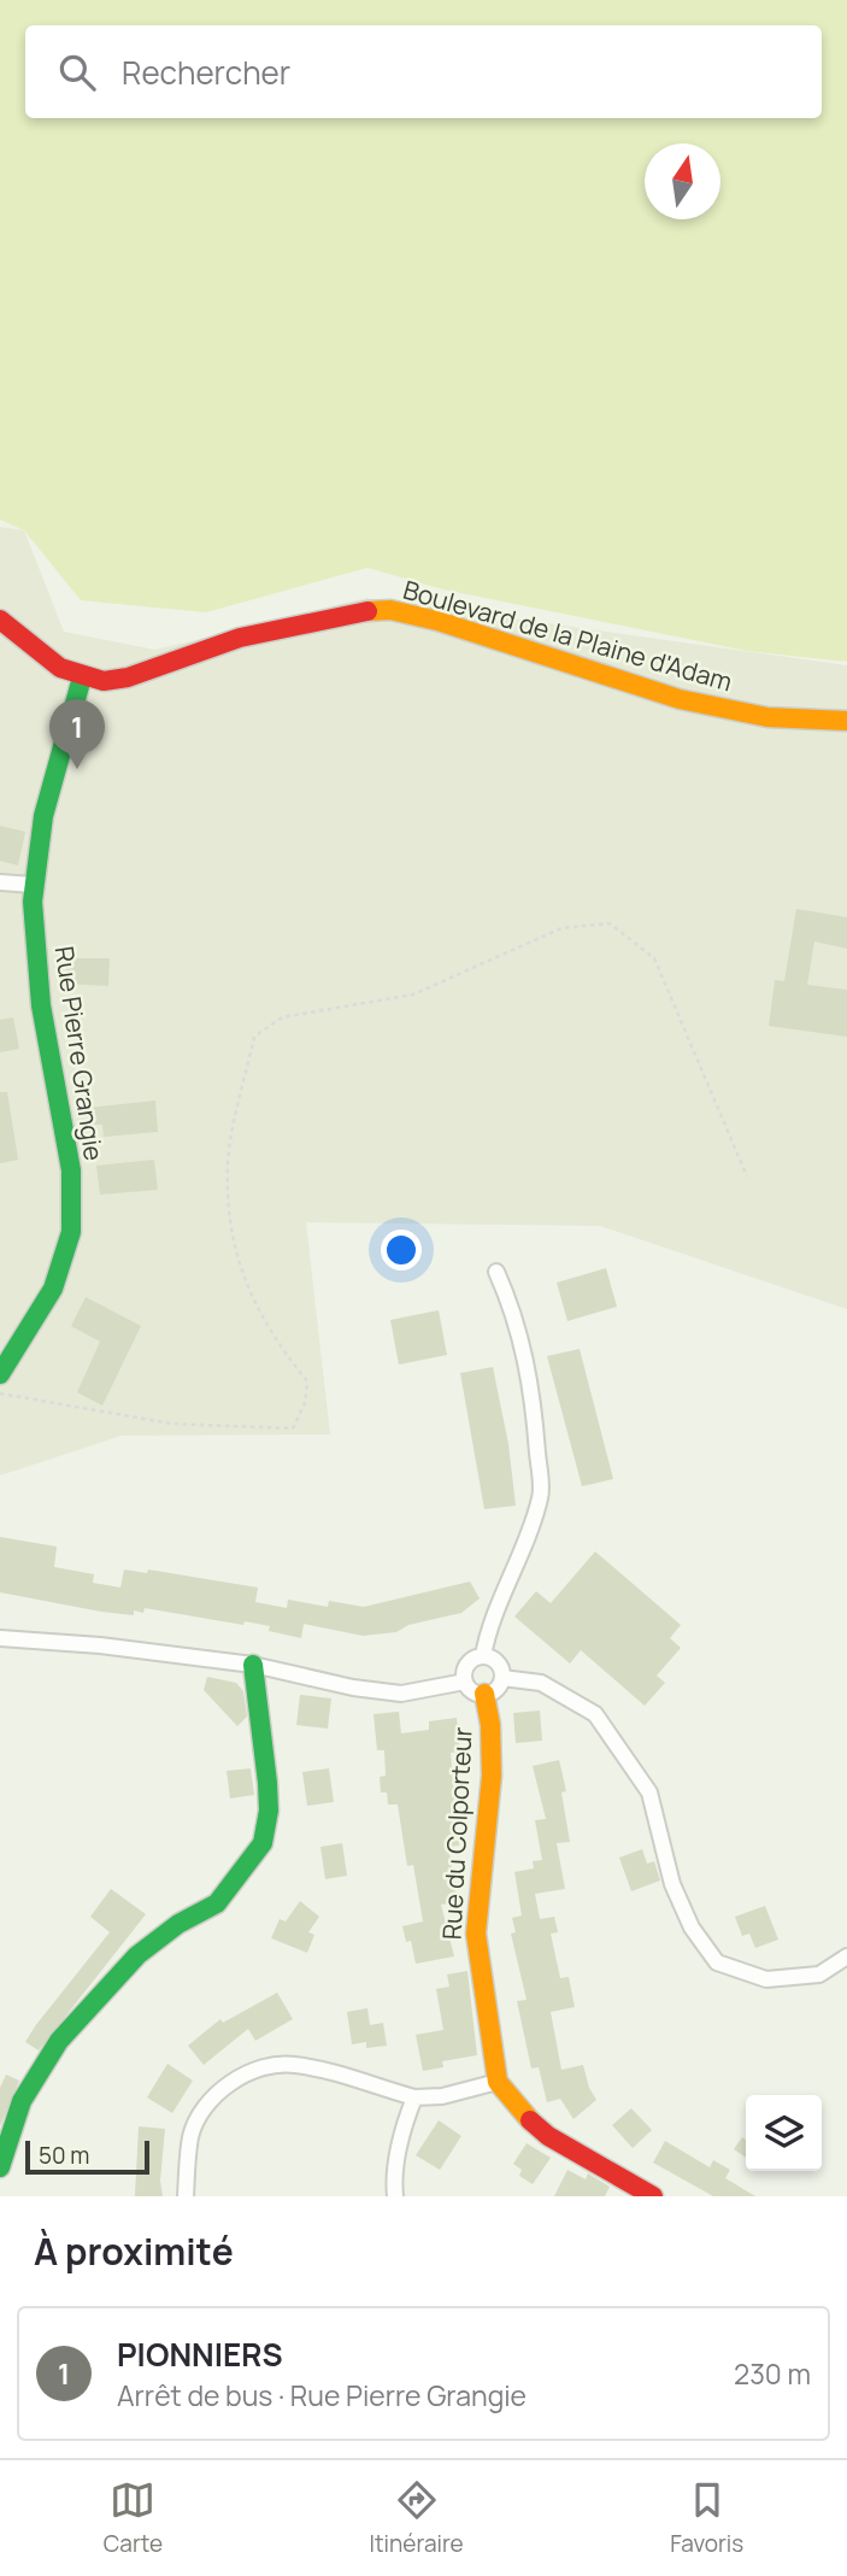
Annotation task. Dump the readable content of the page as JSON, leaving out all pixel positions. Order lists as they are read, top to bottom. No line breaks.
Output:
{"streets":{"street":["Boulevard de la Plaine d'Adam","Rue Pierre Grangie","Rue du Colporteur"]},"crossings":[["Boulevard de la Plaine d'Adam","Rue Pierre Grangie"]],"scale_bar":"50 m","north":"top","page":{"search":"Rechercher","pins":"1","scale":"50 m","heading":"À proximité","list":[{"mark":"1","name":"PIONNIERS","note":"Arrêt de bus · Rue Pierre Grangie","value":"230 m"}],"nav":["Carte","Itinéraire","Favoris"]}}
